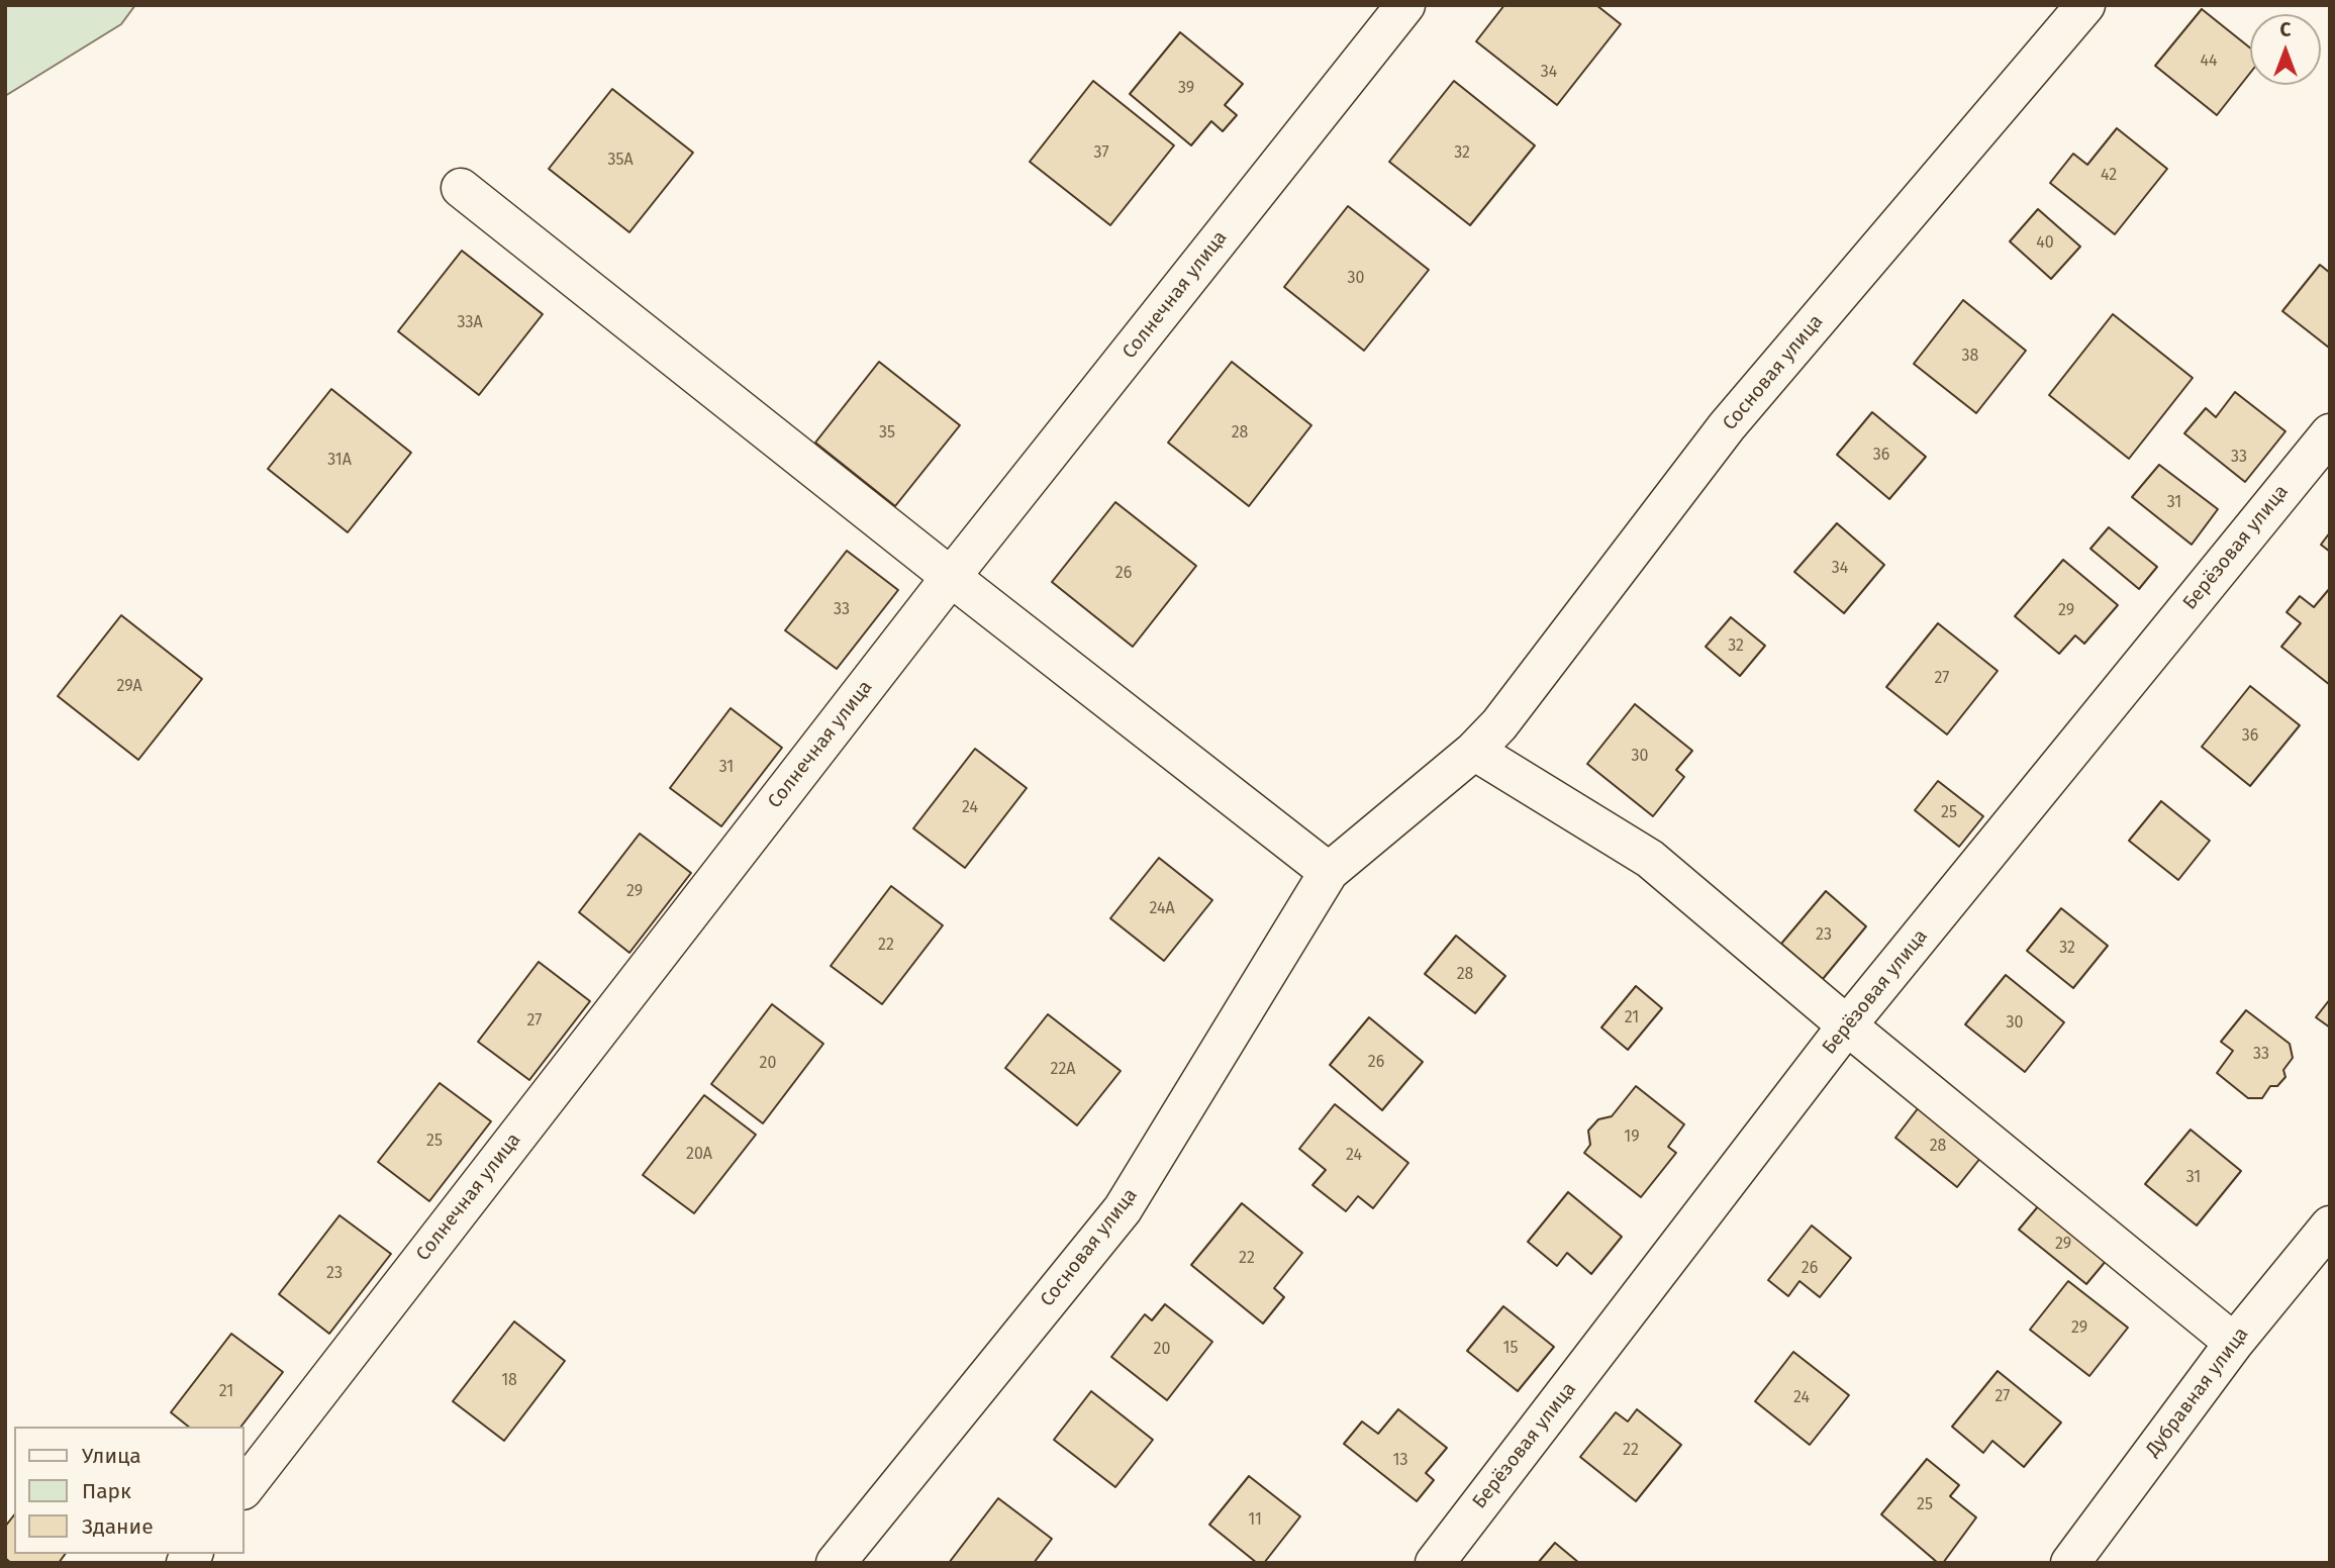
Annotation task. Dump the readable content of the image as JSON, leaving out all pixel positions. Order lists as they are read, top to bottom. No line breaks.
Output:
{"streets":{"street":["Солнечная улица","Сосновая улица","Берёзовая улица","Дубравная улица"]},"house_numbers":["44","34","39","37","32","35А","42","40","30","33А","38","35","28","36","33","31А","31","34","26","33","29","32","27","29А","36","30","31","24","25","29","24А","23","22","32","28","21","27","30","33","26","20","22А","19","25","28","20А","24","31","29","22","26","23","29","15","20","18","21","27","24","22","13","25","11"],"legend":["Улица","Парк","Здание"],"north":"top"}
